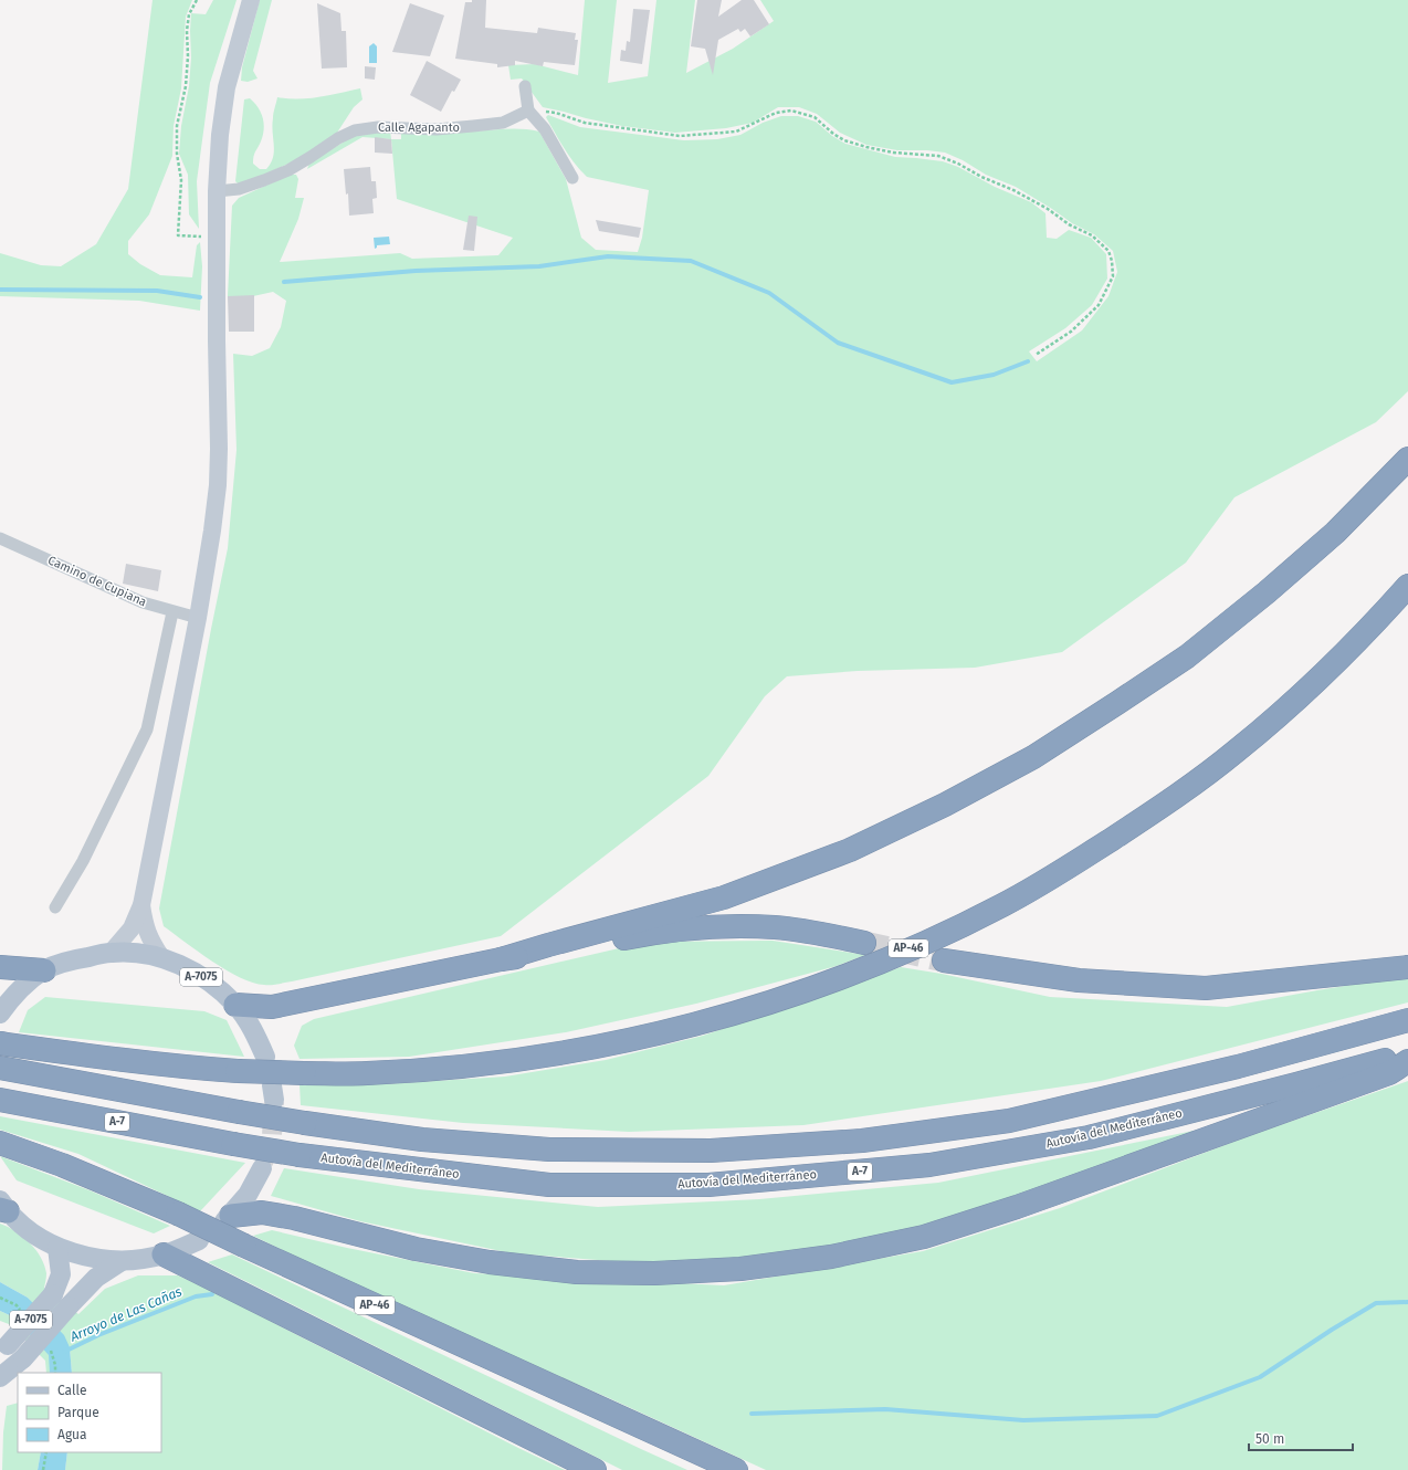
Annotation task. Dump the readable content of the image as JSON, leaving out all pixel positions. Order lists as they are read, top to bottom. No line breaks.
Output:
{"streets":{"highway":["AP-46","A-7","Autovía del Mediterráneo"],"main road":["A-7075"],"street":["Calle Agapanto","Camino de Cupiana"]},"water":["Arroyo de Las Cañas"],"legend":["Calle","Parque","Agua"],"scale_bar":"50 m"}
